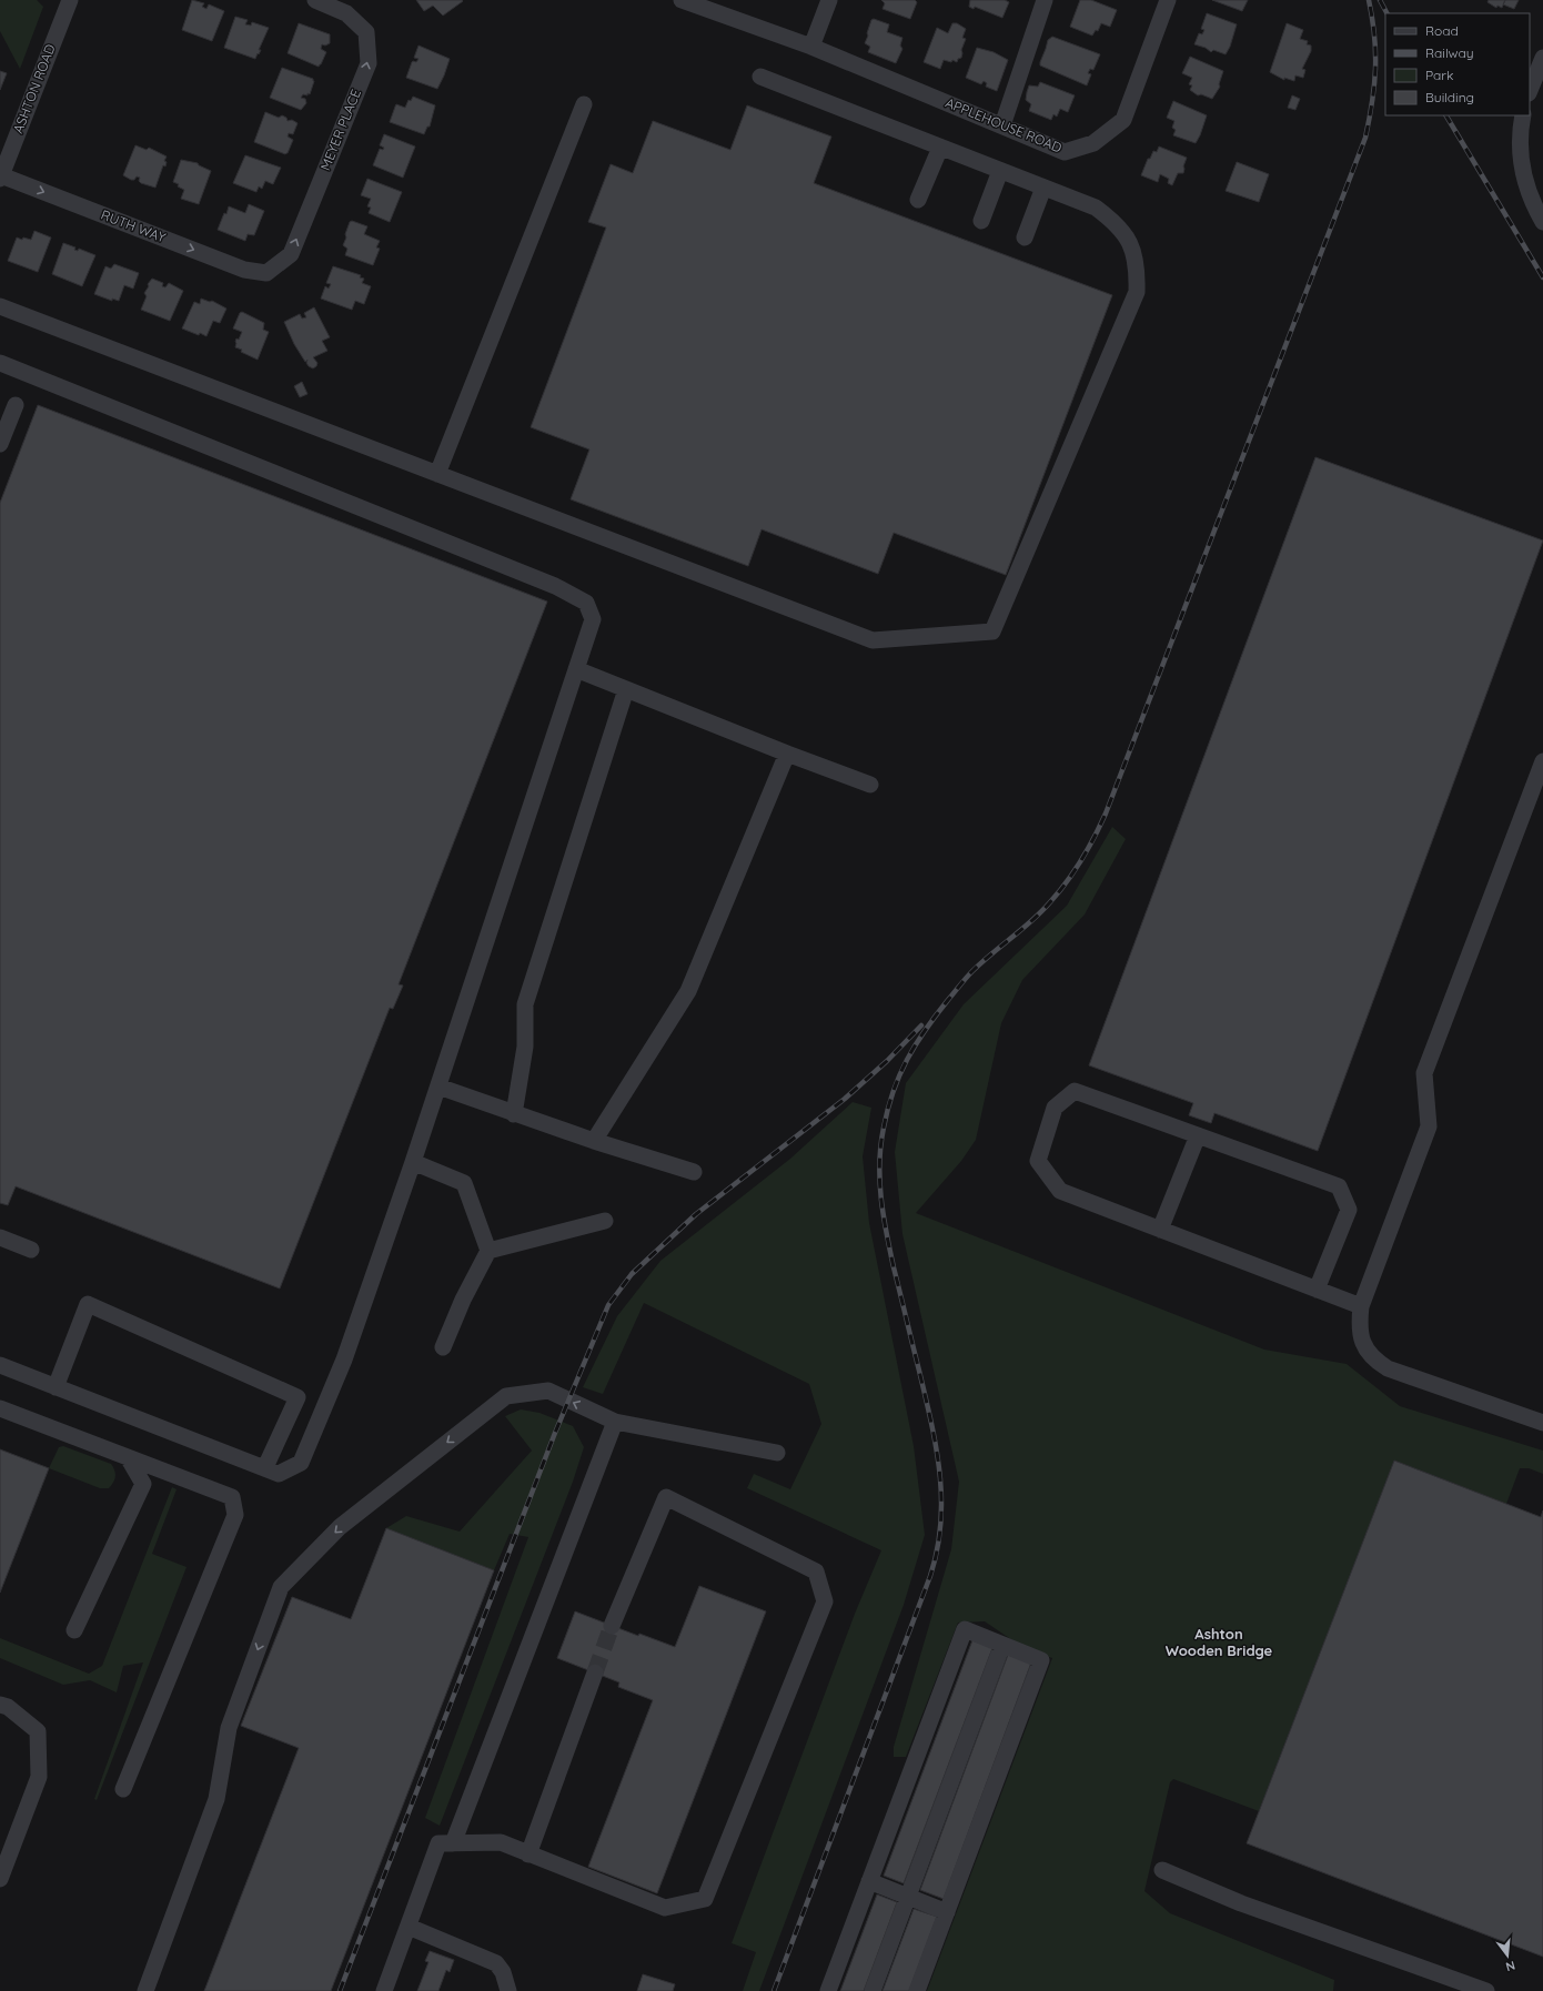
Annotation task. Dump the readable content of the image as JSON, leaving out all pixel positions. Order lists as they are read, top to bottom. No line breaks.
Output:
{"streets":{"street":["ASHTON ROAD","APPLEHOUSE ROAD","MEYER PLACE","RUTH WAY"]},"crossings":[["ASHTON ROAD","RUTH WAY"],["MEYER PLACE","RUTH WAY"]],"one_way":["MEYER PLACE"],"districts":["Ashton Wooden Bridge"],"legend":["Road","Railway","Park","Building"],"north":"bottom"}
